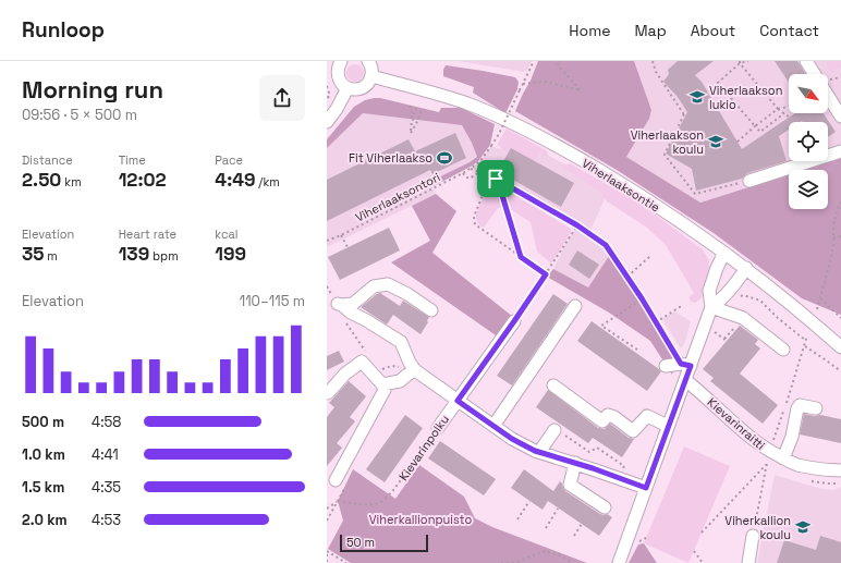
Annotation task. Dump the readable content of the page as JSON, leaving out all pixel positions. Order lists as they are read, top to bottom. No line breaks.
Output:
{"streets":{"street":["Viherlaaksontie","Kievarinraitti","Kievarinpolku"],"path":["Viherlaaksontori"]},"parks":["Viherkallionpuisto"],"places":{"school or university":["Viherlaakson lukio","Viherlaakson koulu","Viherkallion koulu"],"sports":["Fit Viherlaakso"]},"scale_bar":"50 m","north":"bottom right","page":{"header":"Runloop","nav":["Home","Map","About","Contact"],"heading":["Morning run","09:56 · 5 × 500 m"],"stats":[["Distance","2.50 km"],["Time","12:02"],["Pace","4:49 /km"],["Elevation","35 m"],["Heart rate","139 bpm"],["kcal","199"]],"chart":["Elevation","110–115 m"],"list":[{"name":"500 m","note":"4:58"},{"name":"1.0 km","note":"4:41"},{"name":"1.5 km","note":"4:35"},{"name":"2.0 km","note":"4:53"}],"scale":"50 m"}}
